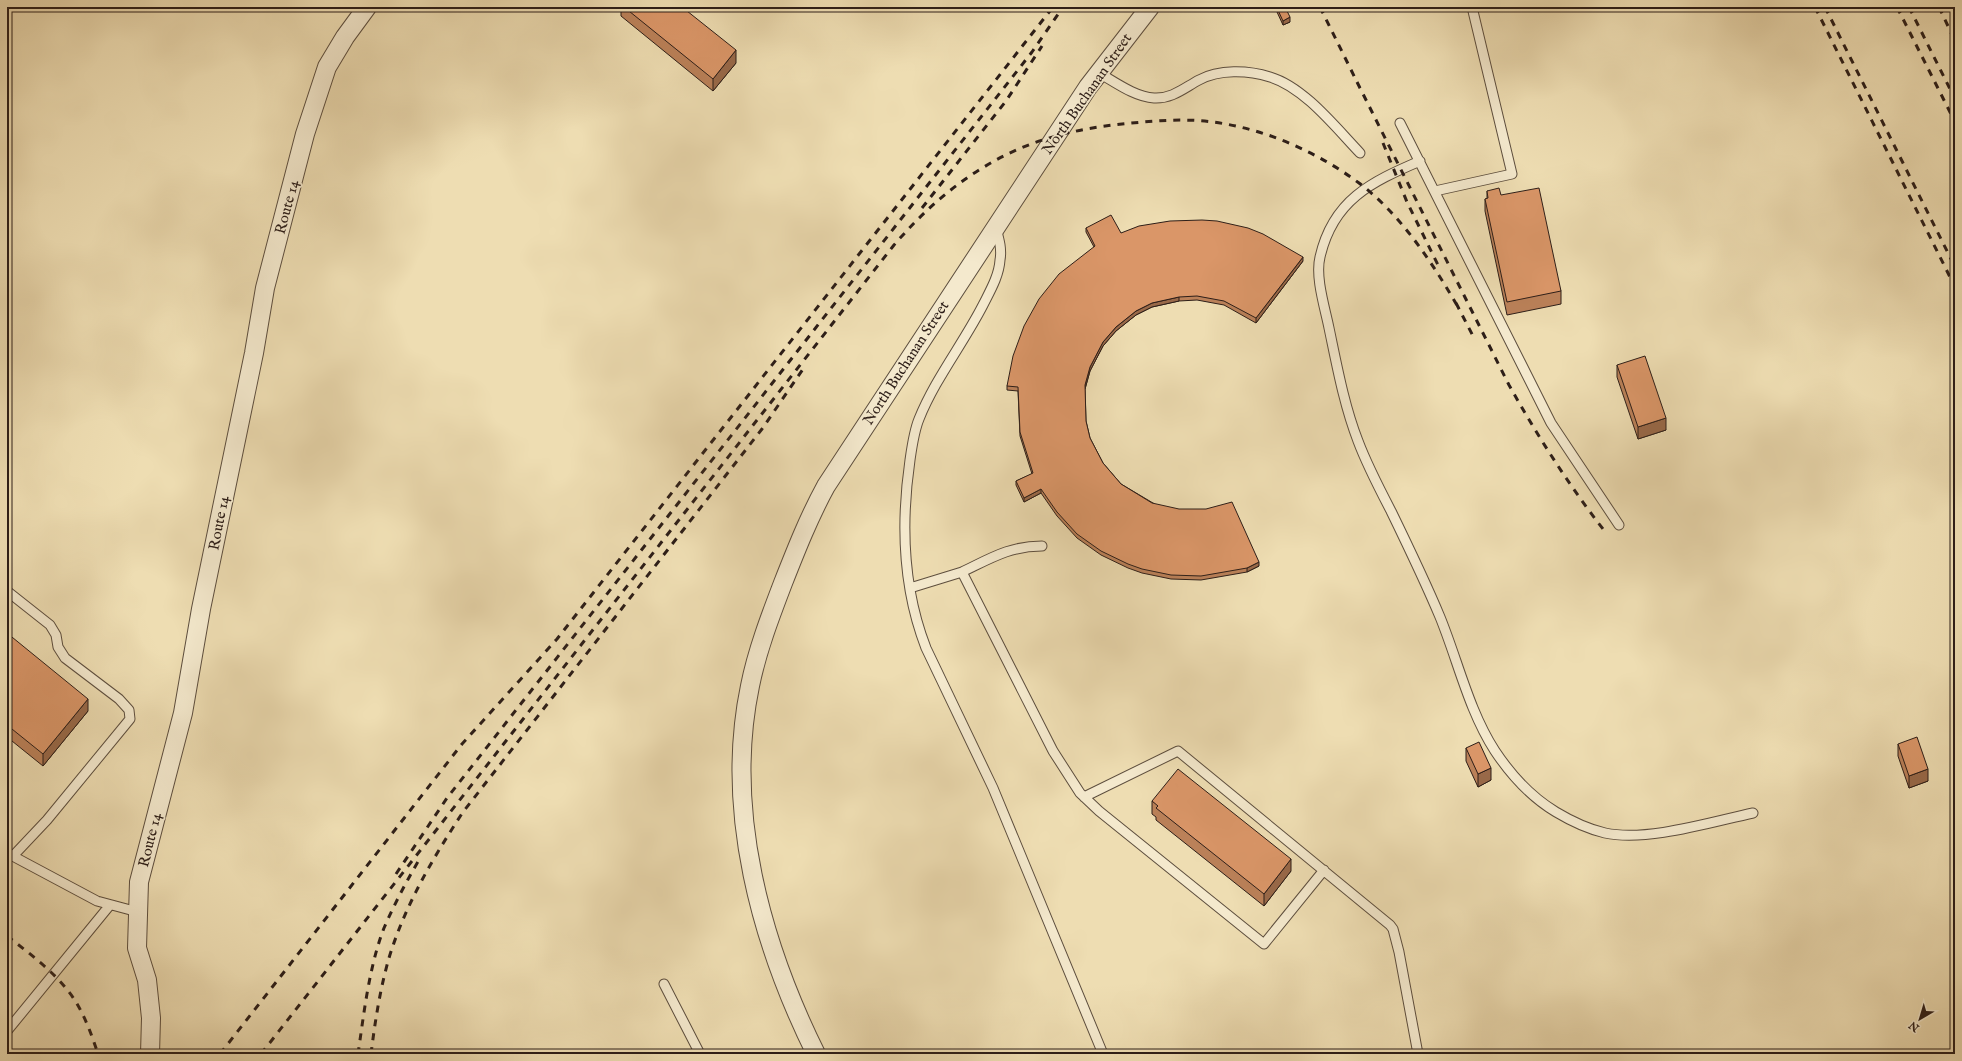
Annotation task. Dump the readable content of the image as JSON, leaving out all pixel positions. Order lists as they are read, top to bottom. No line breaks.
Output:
{"streets":{"street":["North Buchanan Street","Route 14"]},"north":"bottom left"}
